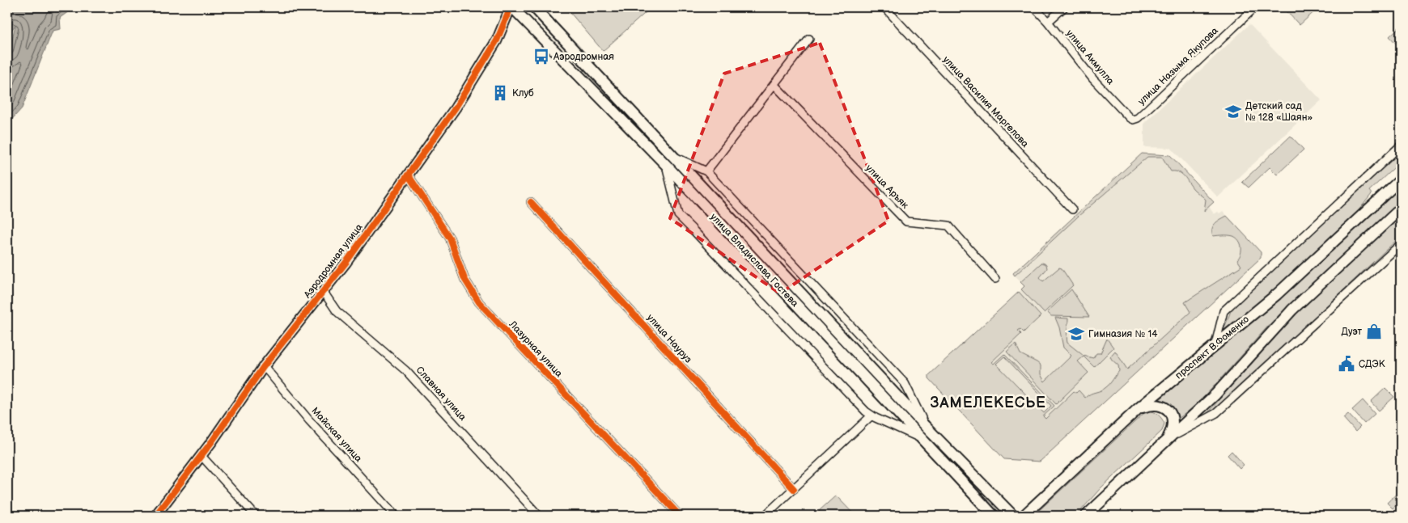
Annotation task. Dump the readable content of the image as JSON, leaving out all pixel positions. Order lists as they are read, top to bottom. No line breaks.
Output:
{"streets":{"main road":["улица Владислава Гостева","проспект В.Фоменко"],"street":["улица Акмулла","улица Назыма Якупова","улица Василия Маргелова","улица Аръяк","Аэродромная улица","улица Науруз","Лазурная улица","Славная улица","Майская улица"]},"crossings":[["улица Акмулла","улица Назыма Якупова"],["улица Владислава Гостева","Аэродромная улица"],["Аэродромная улица","Лазурная улица"],["Аэродромная улица","Славная улица"],["Аэродромная улица","Майская улица"]],"districts":["ЗАМЕЛЕКЕСЬЕ"],"places":{"bus stop":["Аэродромная"],"building":["Клуб"],"school or university":["Детский сад № 128 «Шаян»","Гимназия № 14"],"shop":["Дуэт"],"public building":["СДЭК"]}}
